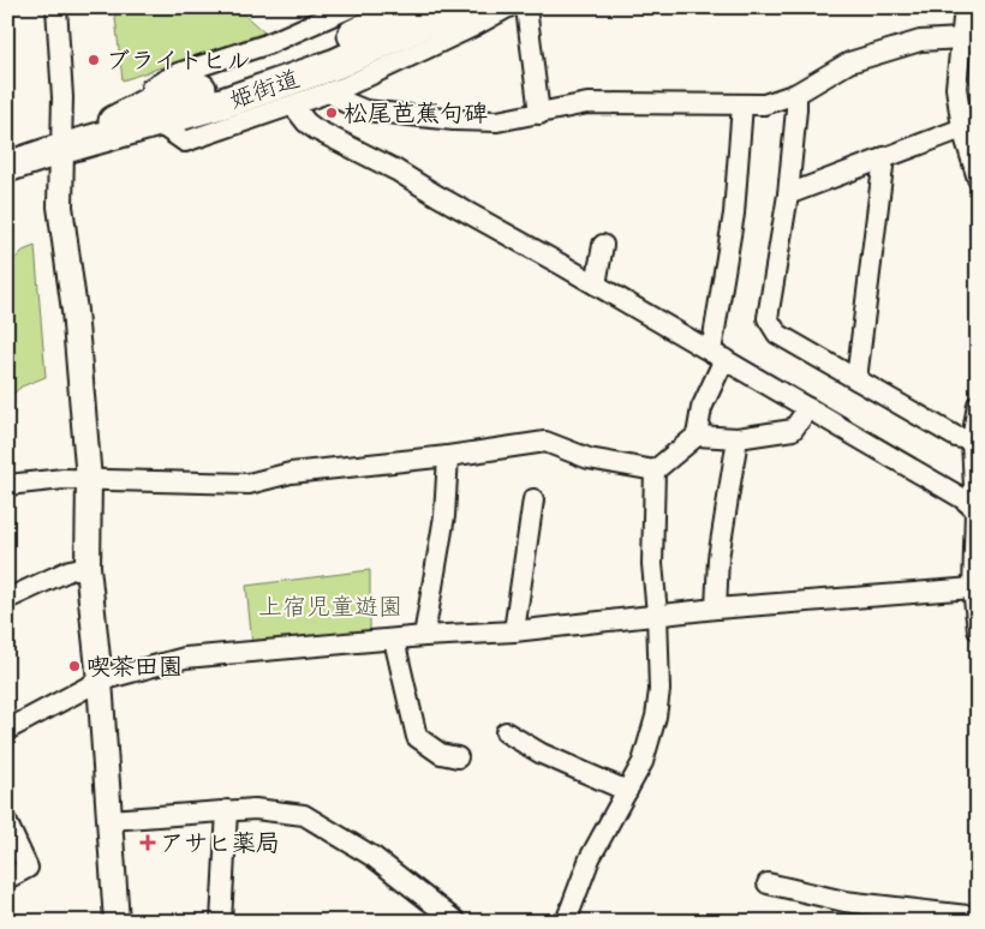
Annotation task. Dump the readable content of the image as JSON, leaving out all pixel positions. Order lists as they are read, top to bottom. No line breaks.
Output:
{"streets":{"main road":["姫街道"]},"parks":["上宿児童遊園"],"places":{"other":["ブライトヒル","松尾芭蕉句碑","喫茶田園"],"health":["アサヒ薬局"]}}
